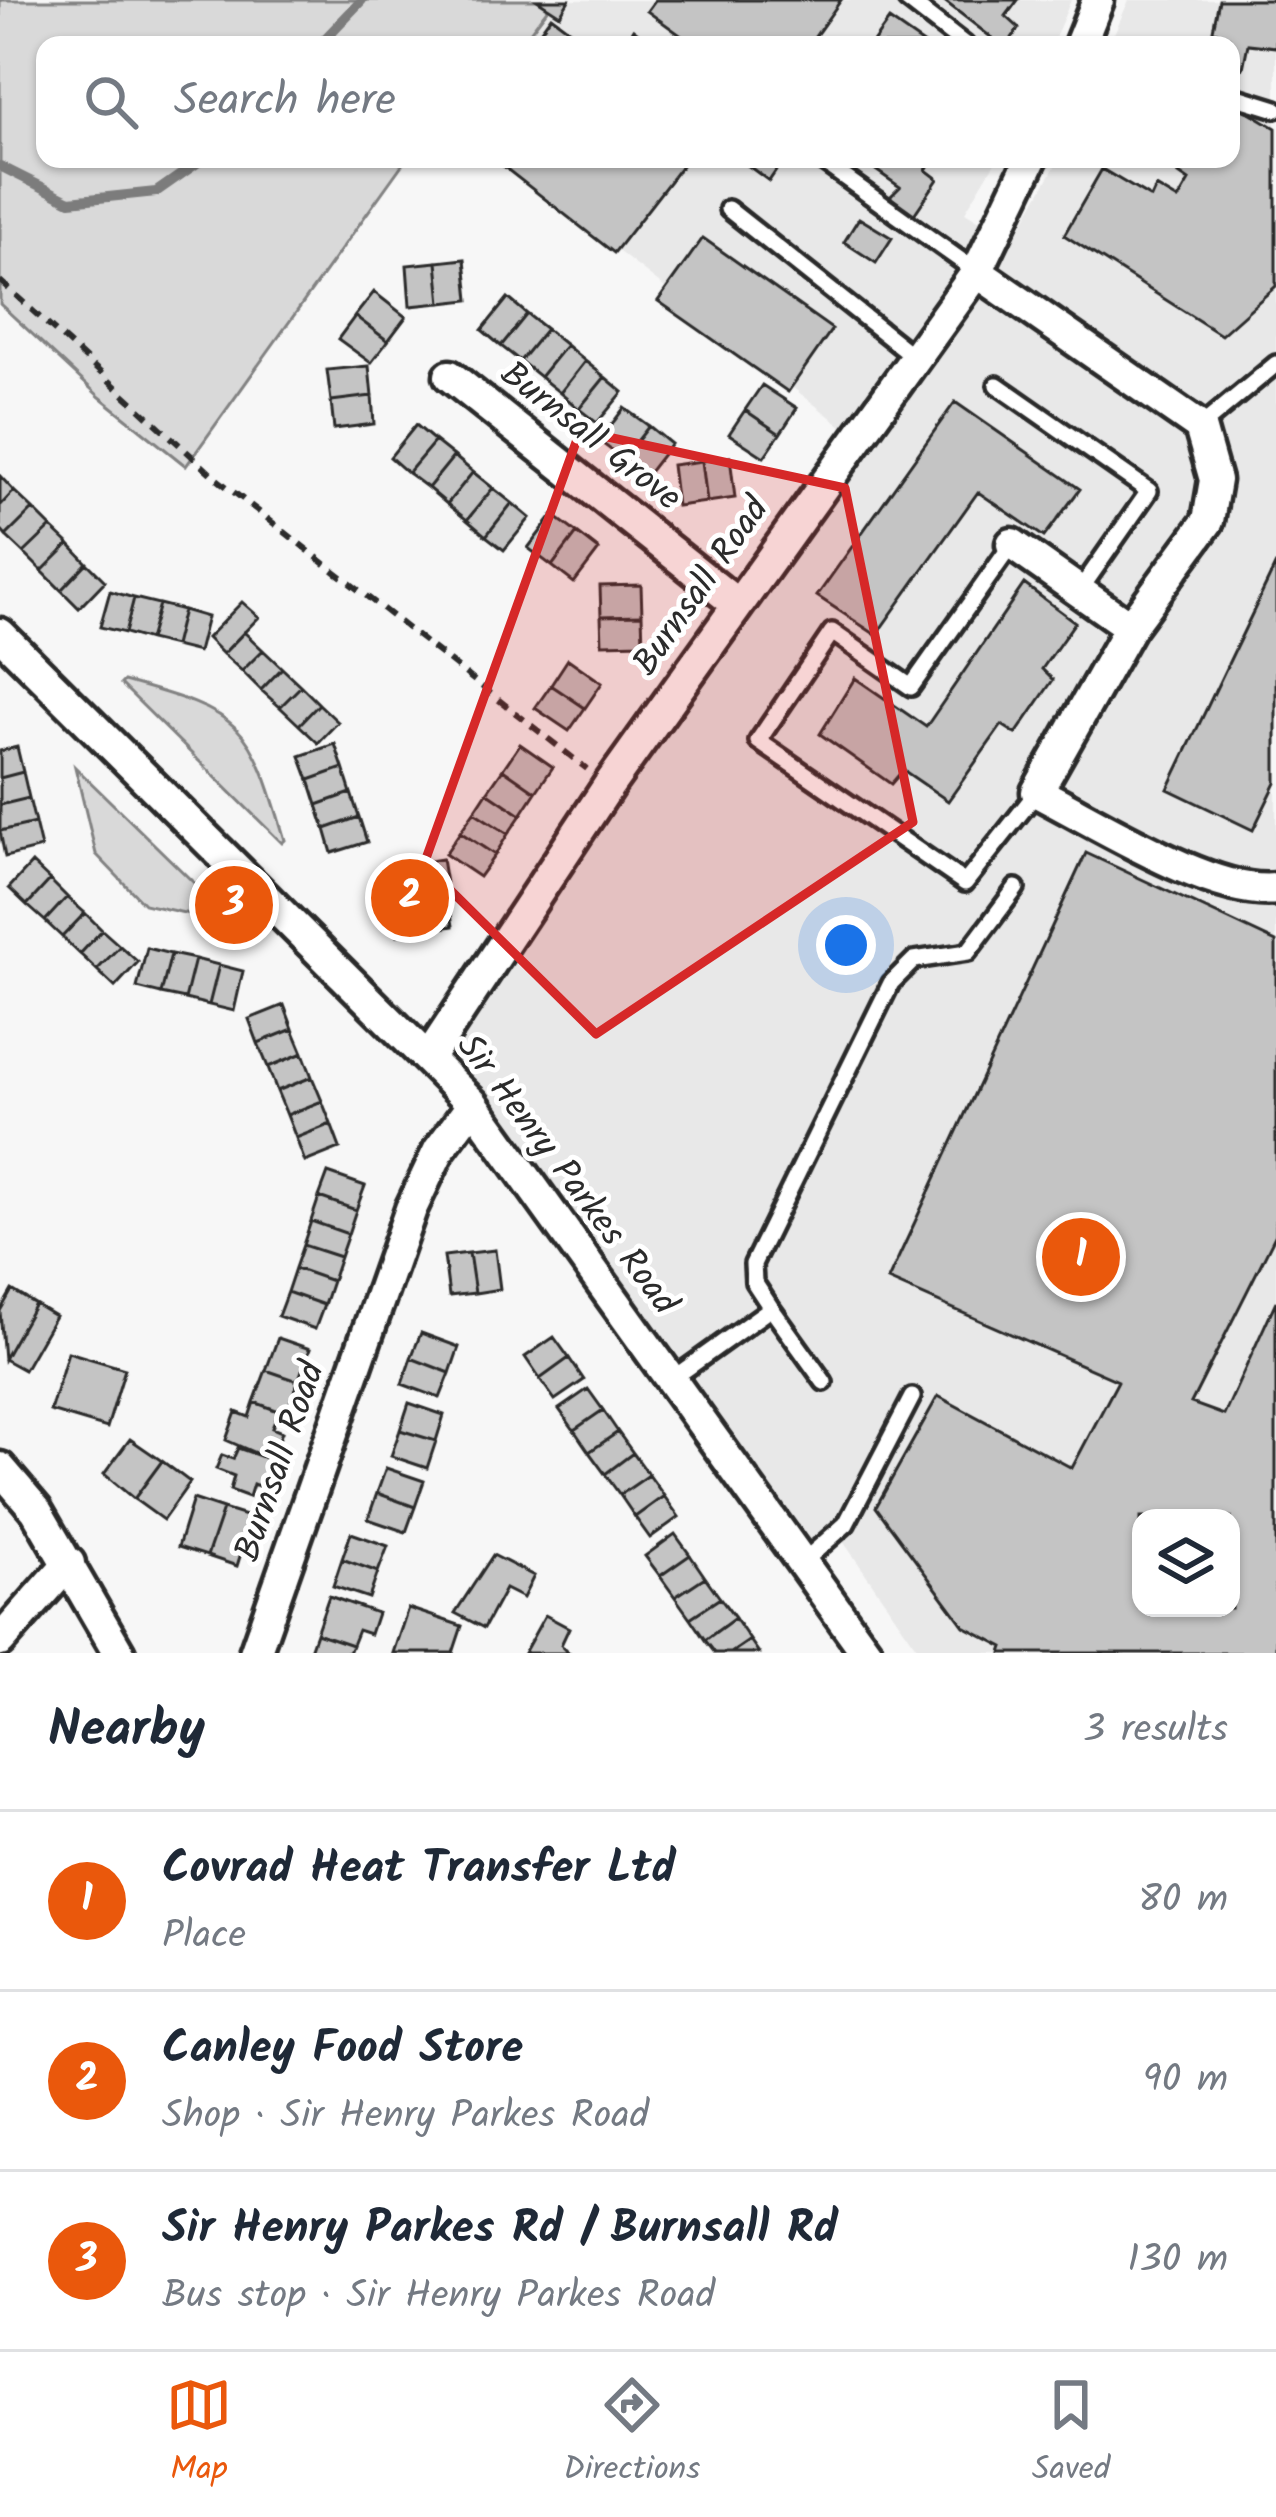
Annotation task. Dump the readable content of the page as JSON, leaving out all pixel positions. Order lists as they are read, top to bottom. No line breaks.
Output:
{"streets":{"street":["Burnsall Grove","Burnsall Road","Sir Henry Parkes Road"]},"crossings":[["Burnsall Grove","Burnsall Road"],["Burnsall Road","Sir Henry Parkes Road"]],"page":{"search":"Search here","pins":["2","3","1"],"heading":["Nearby","3 results"],"list":[{"mark":"1","name":"Covrad Heat Transfer Ltd","note":"Place","value":"80 m"},{"mark":"2","name":"Canley Food Store","note":"Shop · Sir Henry Parkes Road","value":"90 m"},{"mark":"3","name":"Sir Henry Parkes Rd / Burnsall Rd","note":"Bus stop · Sir Henry Parkes Road","value":"130 m"}],"nav":["Map","Directions","Saved"]}}
